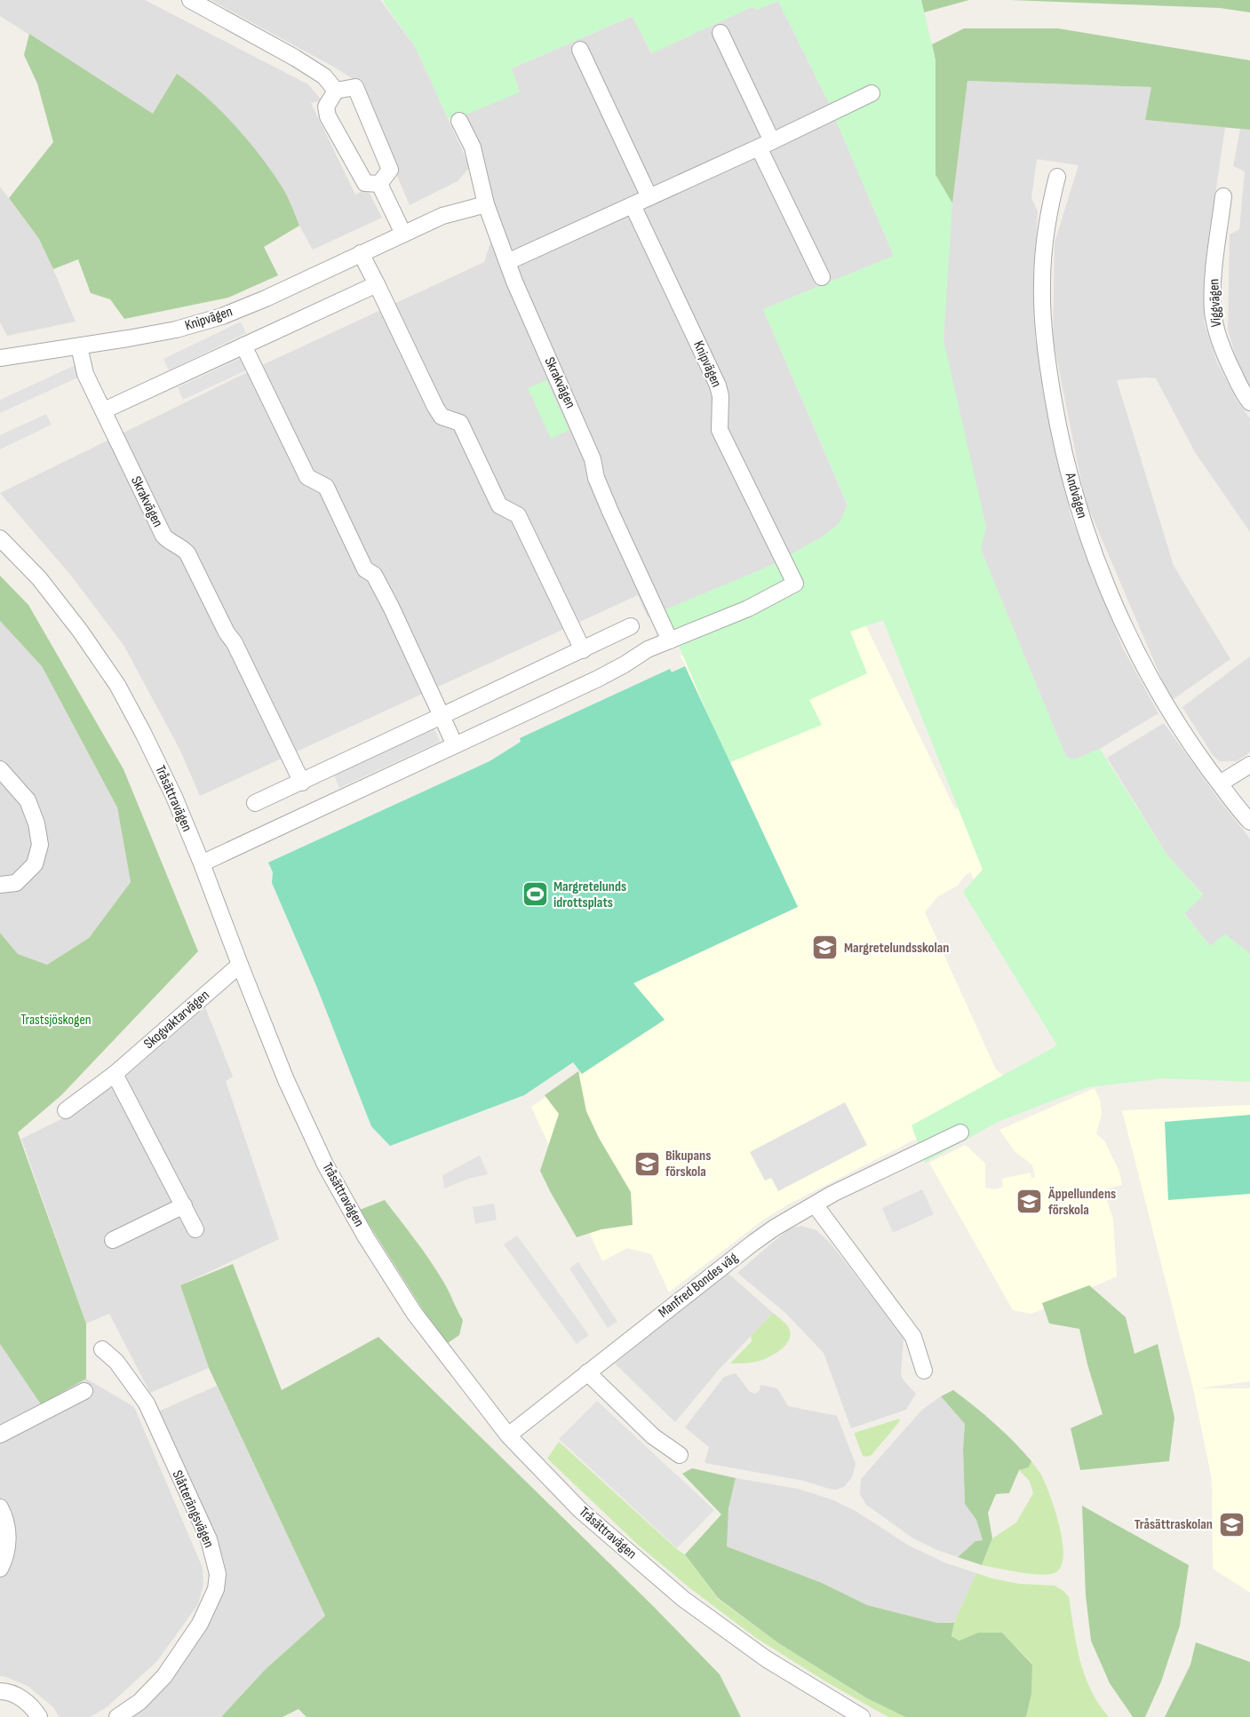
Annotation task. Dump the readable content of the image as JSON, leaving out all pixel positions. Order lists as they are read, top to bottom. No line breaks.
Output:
{"streets":{"street":["Viggvägen","Knipvägen","Skrakvägen","Andvägen","Tråsättravägen","Skogvaktarvägen","Manfred Bondes väg","Slåtterängsvägen"]},"crossings":[["Knipvägen","Skrakvägen"],["Tråsättravägen","Skogvaktarvägen"],["Tråsättravägen","Manfred Bondes väg"]],"parks":["Trastsjöskogen"],"places":{"sports":["Margretelunds idrottsplats"],"school or university":["Margretelundsskolan","Bikupans förskola","Äppellundens förskola","Tråsättraskolan"]}}
